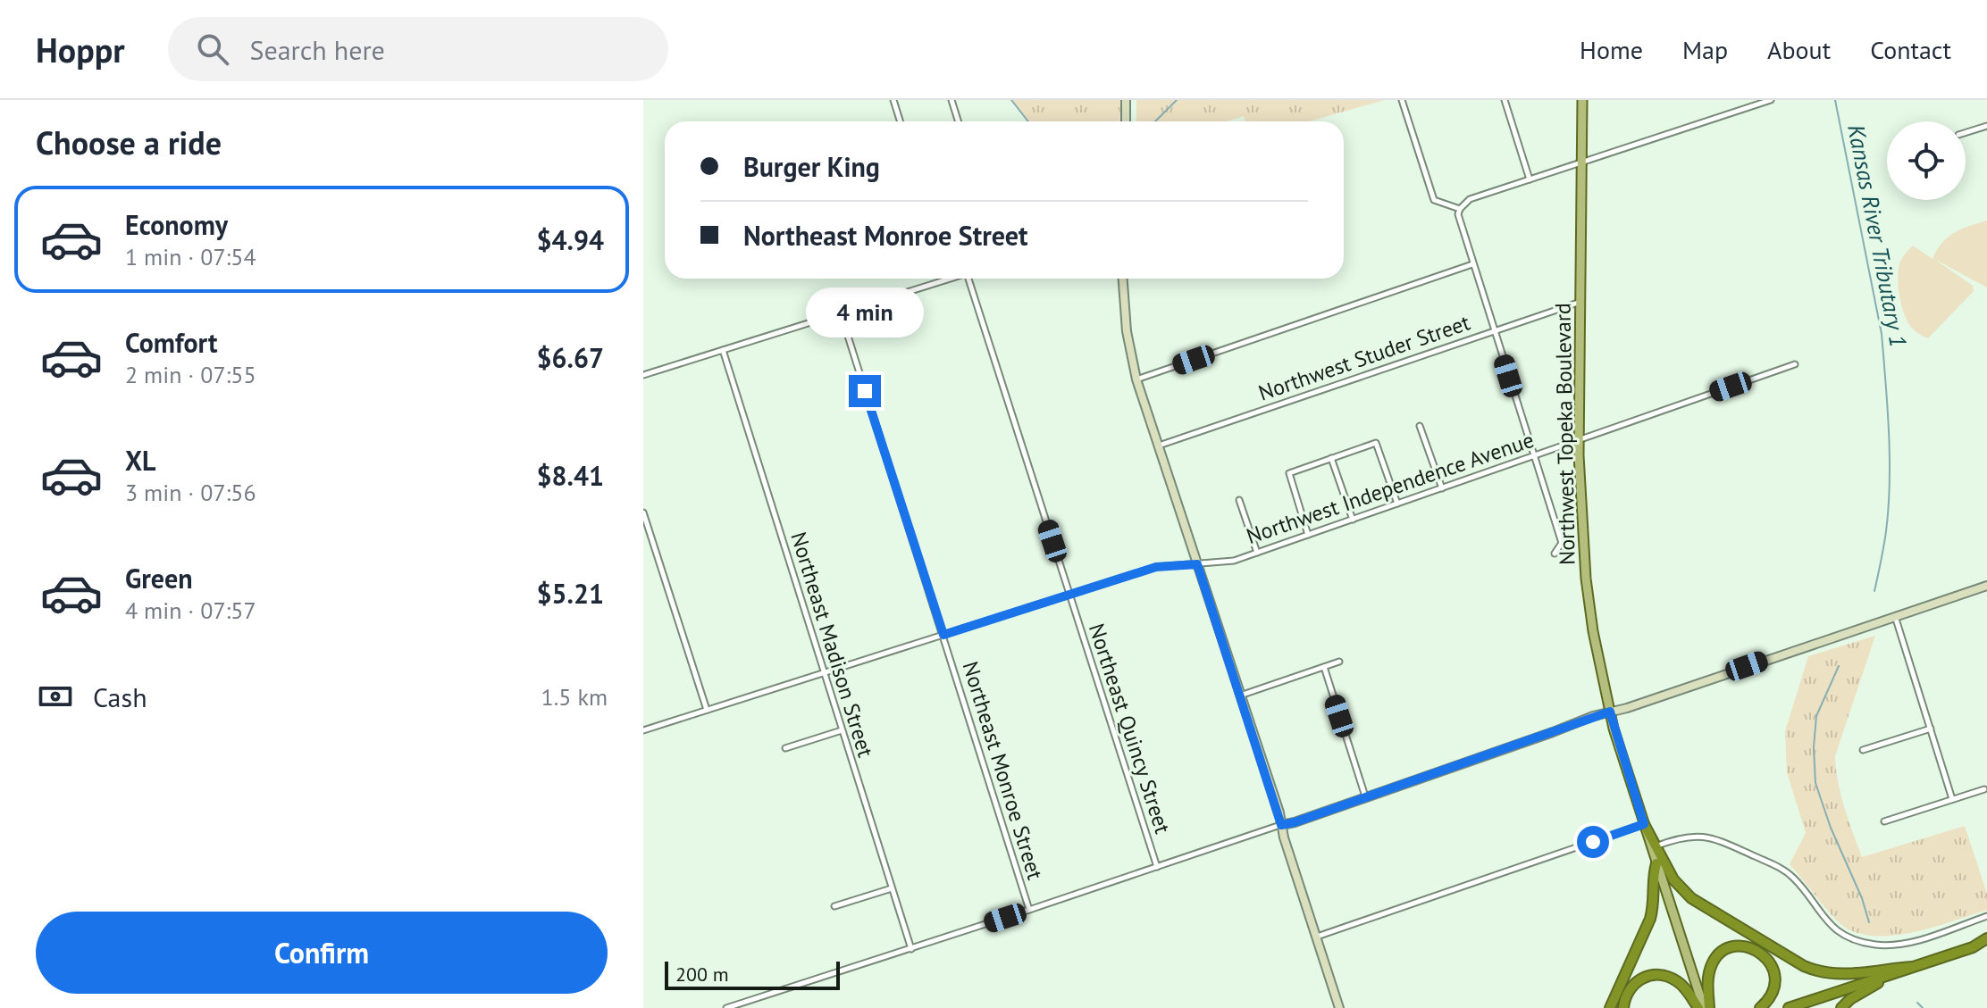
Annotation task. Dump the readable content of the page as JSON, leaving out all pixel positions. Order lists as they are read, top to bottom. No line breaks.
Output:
{"streets":{"main road":["Northwest Topeka Boulevard"],"street":["Northwest Studer Street","Northwest Independence Avenue","Northeast Madison Street","Northeast Quincy Street","Northeast Monroe Street"]},"crossings":[["Northwest Studer Street","Northwest Topeka Boulevard"],["Northwest Topeka Boulevard","Northwest Independence Avenue"],["Northwest Independence Avenue","Northeast Madison Street"],["Northwest Independence Avenue","Northeast Quincy Street"],["Northwest Independence Avenue","Northeast Monroe Street"]],"water":["Kansas River Tributary 1"],"scale_bar":"200 m","page":{"header":"Hoppr","search":"Search here","nav":["Home","Map","About","Contact"],"heading":"Choose a ride","banner":["Burger King","Northeast Monroe Street"],"list":[{"name":"Economy","note":"1 min · 07:54","value":"$4.94"},{"name":"Comfort","note":"2 min · 07:55","value":"$6.67"},{"name":"XL","note":"3 min · 07:56","value":"$8.41"},{"name":"Green","note":"4 min · 07:57","value":"$5.21"}],"bubble":"4 min","pay":["Cash","1.5 km"],"buttons":"Confirm","scale":"200 m"}}
